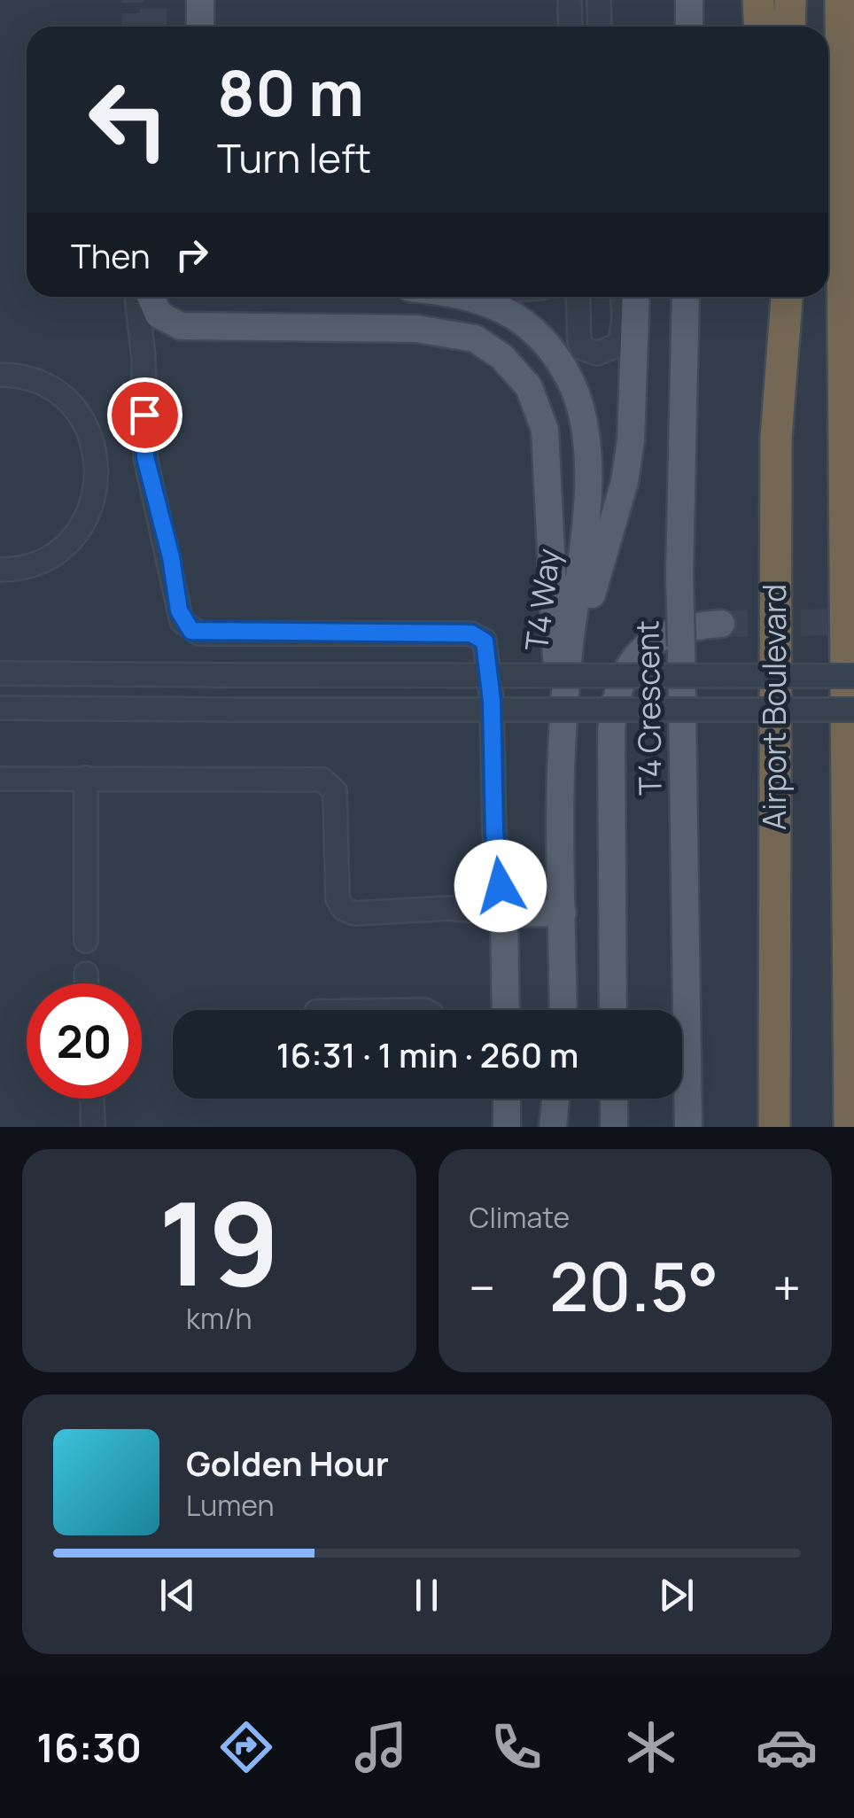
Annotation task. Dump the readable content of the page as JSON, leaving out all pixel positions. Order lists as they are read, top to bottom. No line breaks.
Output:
{"streets":{"highway":["Airport Boulevard"],"main road":["T4 Way","T4 Crescent"]},"page":{"turn":["80 m","Turn left"],"then":"Then","limit":"20","trip":"16:31 · 1 min · 260 m","tile":[["19","km/h"],"Climate"],"heat":["−","20.5°","+"],"song":["Golden Hour","Lumen"],"tabs":"16:30"}}
